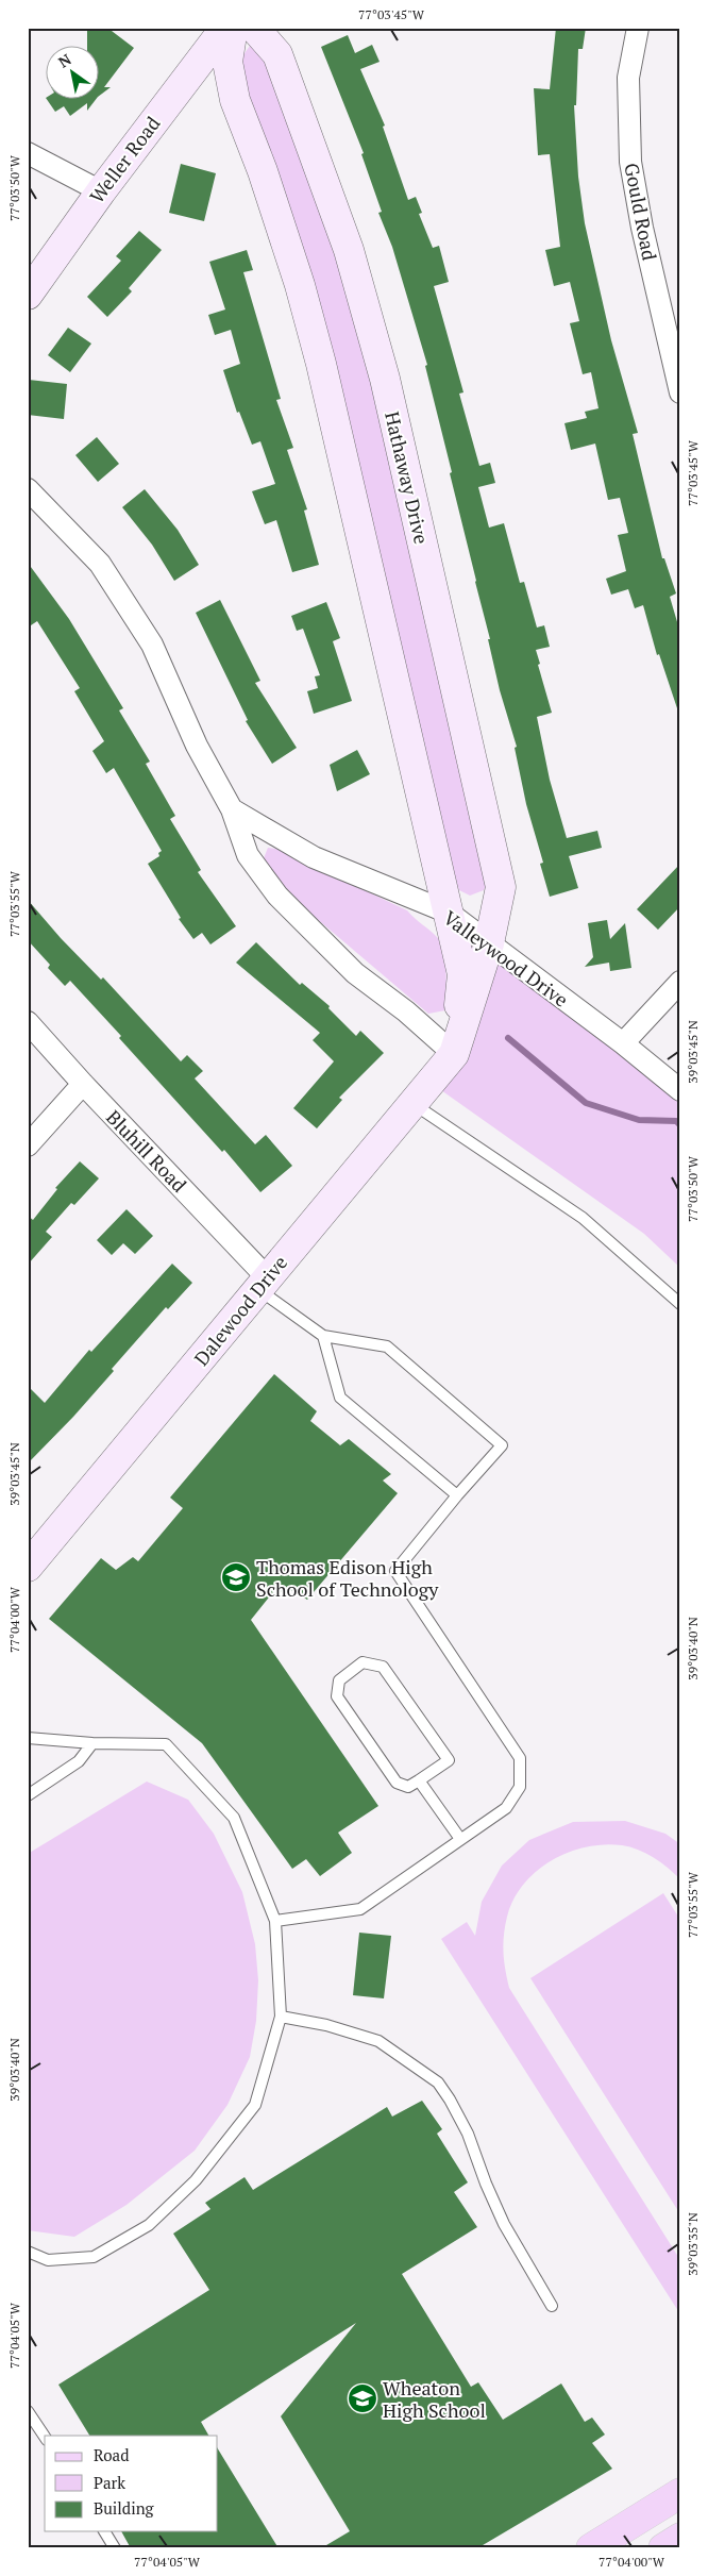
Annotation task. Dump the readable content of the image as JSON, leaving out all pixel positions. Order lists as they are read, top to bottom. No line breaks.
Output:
{"streets":{"street":["Weller Road","Gould Road","Hathaway Drive","Valleywood Drive","Bluhill Road","Dalewood Drive"]},"crossings":[["Hathaway Drive","Valleywood Drive"],["Hathaway Drive","Dalewood Drive"],["Valleywood Drive","Dalewood Drive"],["Bluhill Road","Dalewood Drive"]],"places":{"school or university":["Thomas Edison High School of Technology","Wheaton High School"]},"legend":["Road","Park","Building"],"north":"top left","coordinates":["77°03'45\"W","77°03'50\"W","77°03'55\"W","39°03'45\"N","77°04'00\"W","39°03'40\"N","39°03'35\"N","77°04'05\"W"]}
